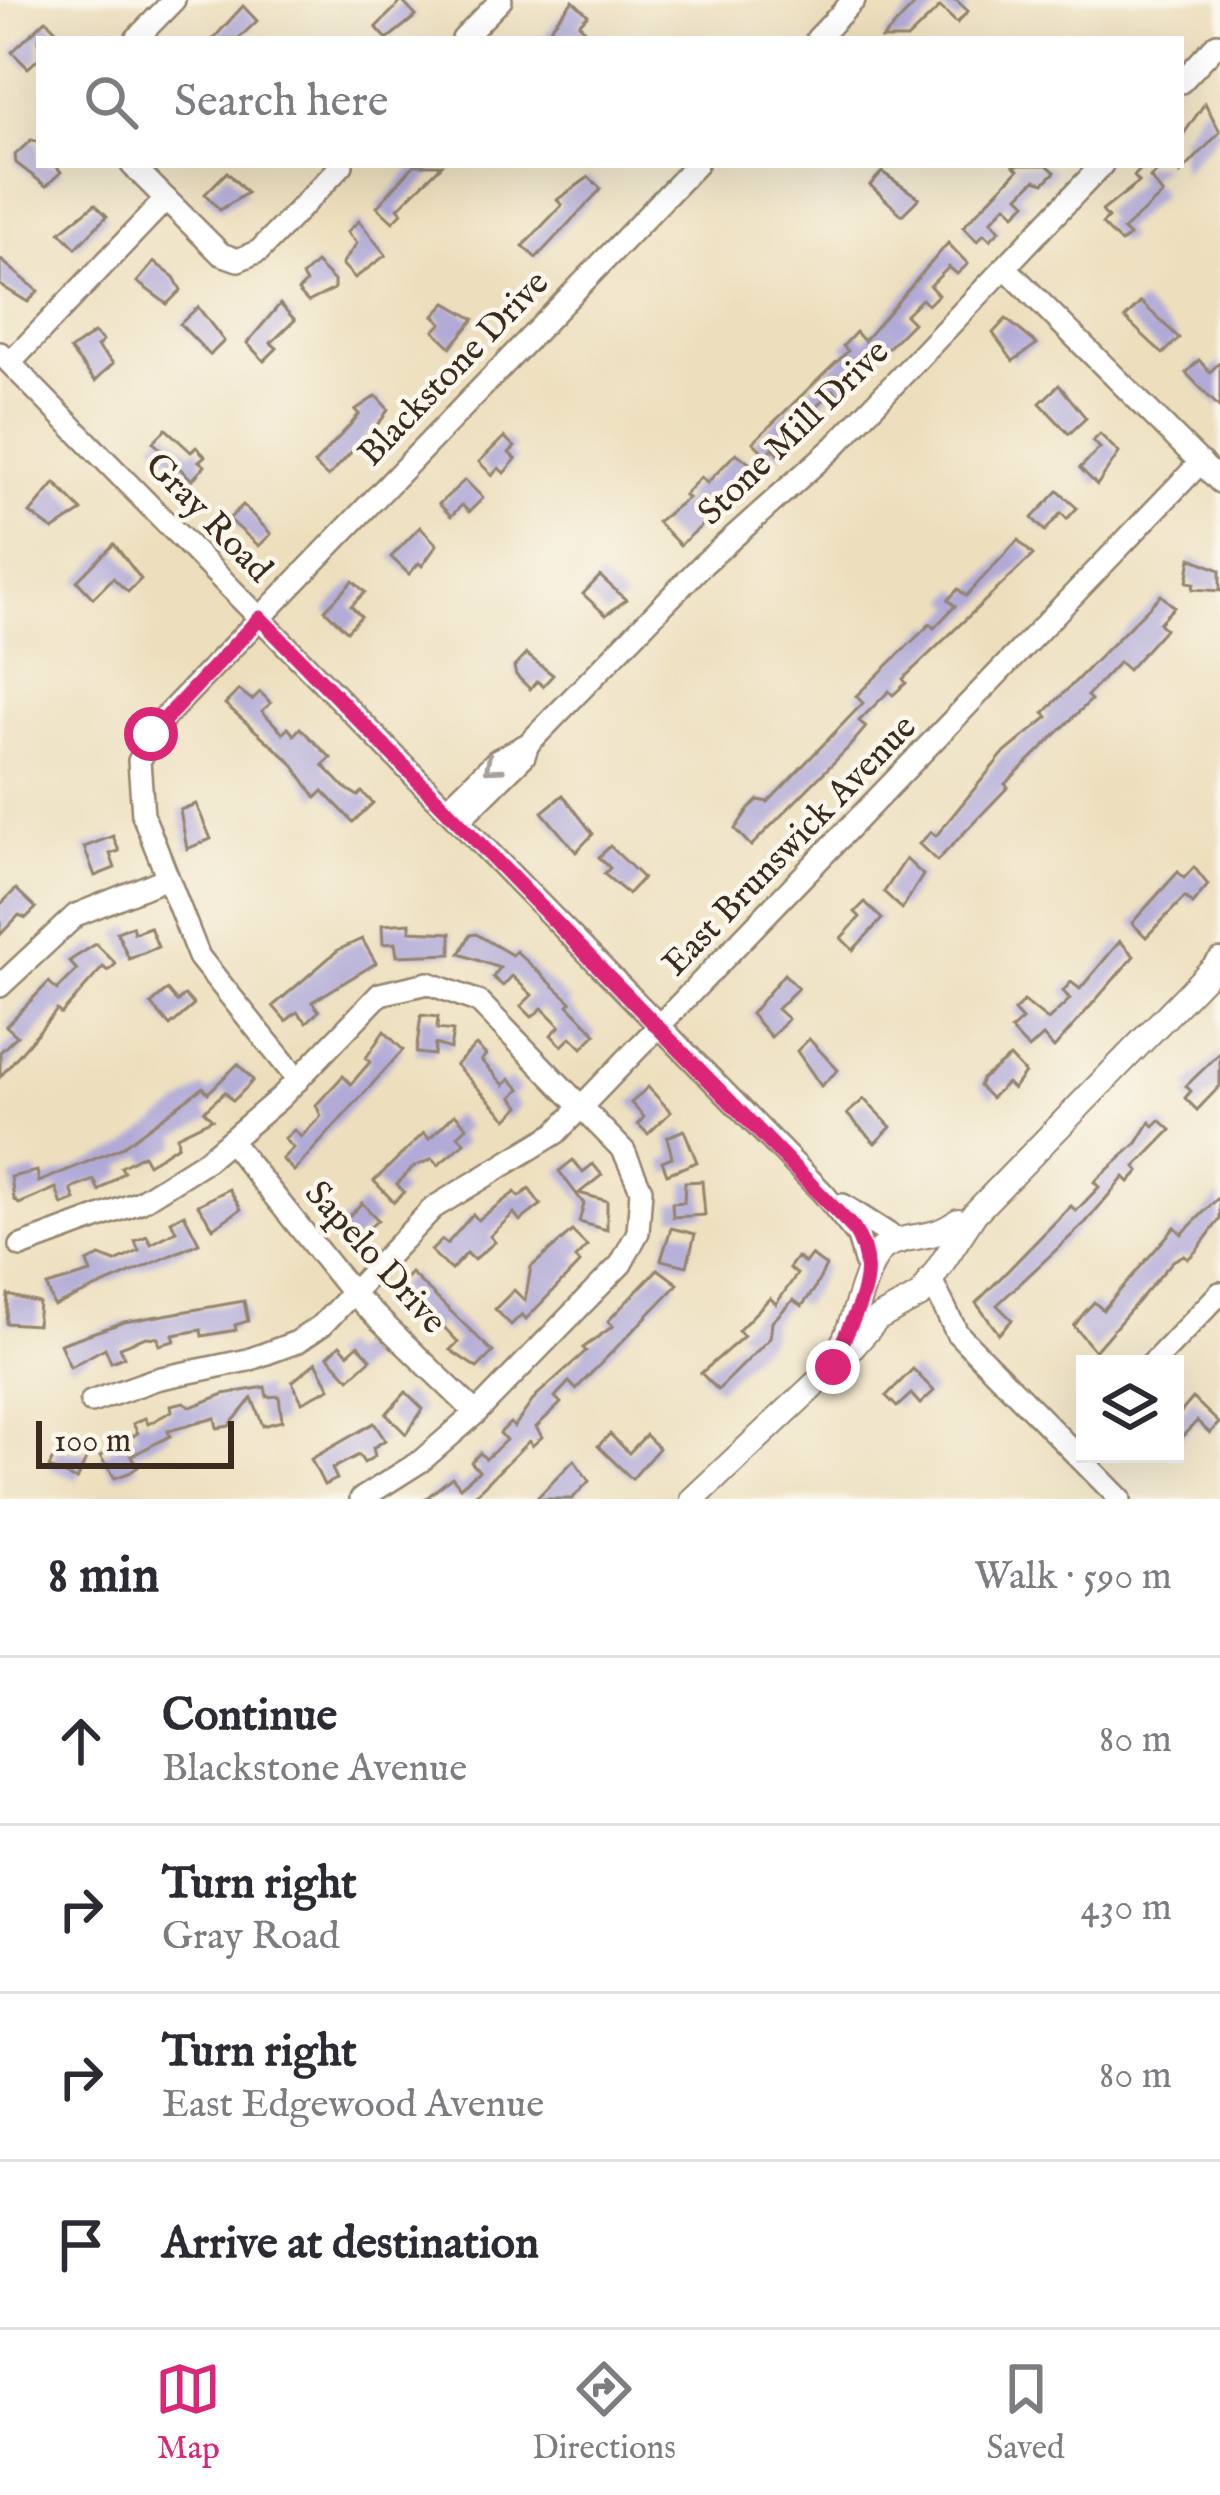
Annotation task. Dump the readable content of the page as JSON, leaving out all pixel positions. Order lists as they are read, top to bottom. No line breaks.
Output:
{"streets":{"street":["Blackstone Drive","Stone Mill Drive","Gray Road","East Brunswick Avenue","Sapelo Drive"]},"crossings":[["Blackstone Drive","Gray Road"],["Stone Mill Drive","Gray Road"],["Gray Road","East Brunswick Avenue"],["East Brunswick Avenue","Sapelo Drive"]],"scale_bar":"100 m","page":{"search":"Search here","scale":"100 m","heading":["8 min","Walk · 590 m"],"list":[["Continue","Blackstone Avenue","80 m"],["Turn right","Gray Road","430 m"],["Turn right","East Edgewood Avenue","80 m"],"Arrive at destination"],"nav":["Map","Directions","Saved"]}}
